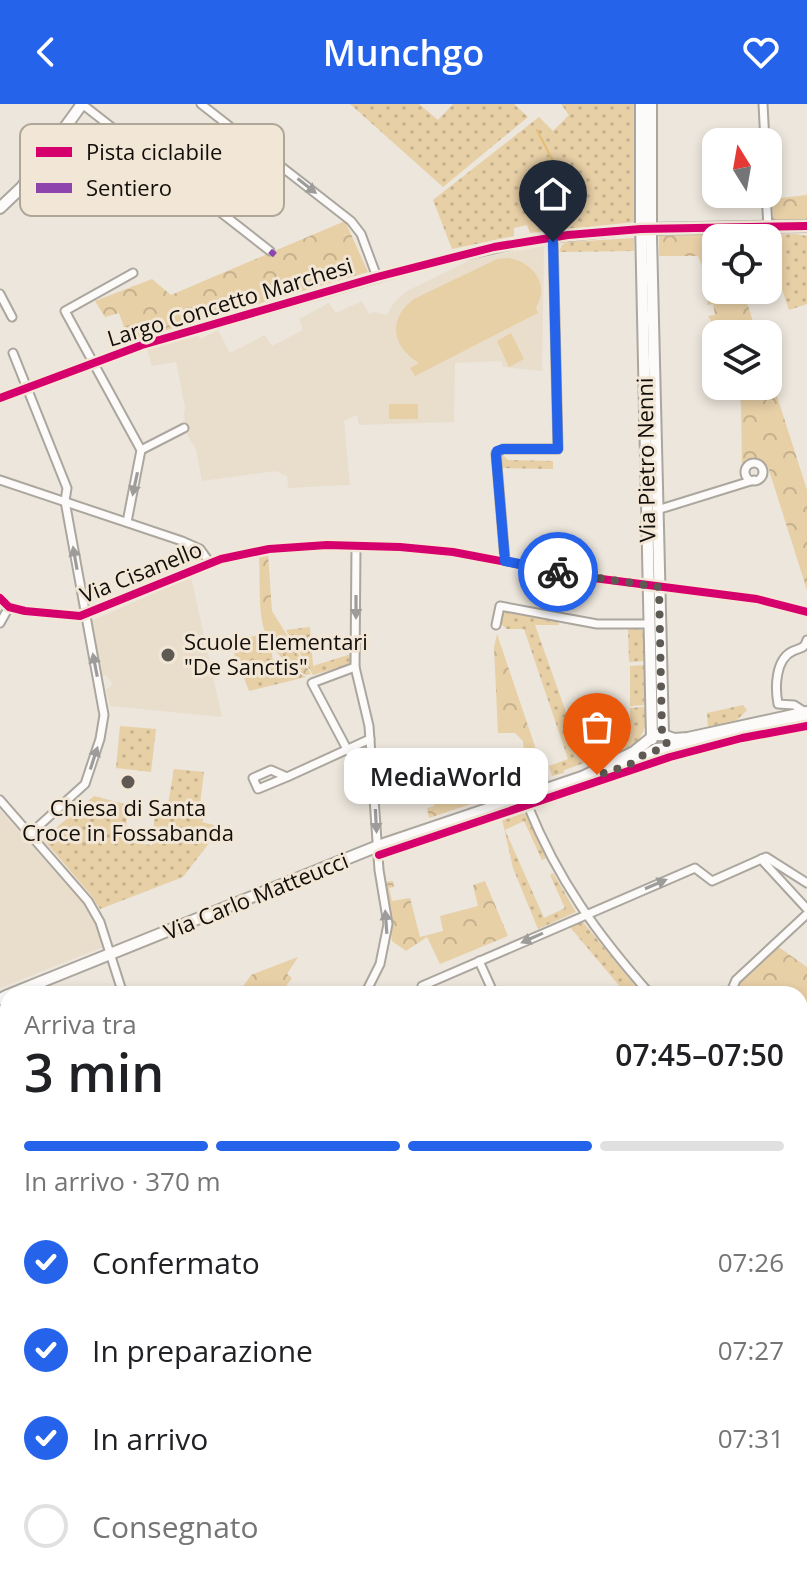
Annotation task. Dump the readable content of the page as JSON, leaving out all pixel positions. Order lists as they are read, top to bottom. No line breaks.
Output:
{"streets":{"main road":["Via Pietro Nenni","Via Carlo Matteucci"],"street":["Largo Concetto Marchesi","Via Cisanello"]},"crossings":[["Largo Concetto Marchesi","Via Pietro Nenni"],["Via Pietro Nenni","Via Cisanello"],["Via Pietro Nenni","Via Carlo Matteucci"]],"places":["Scuole Elementari \"De Sanctis\"","MediaWorld","Chiesa di Santa Croce in Fossabanda"],"legend":["Pista ciclabile","Sentiero"],"north":"top","page":{"header":"Munchgo","bubble":"MediaWorld","heading":["3 min","Arriva tra","07:45–07:50"],"bar":"In arrivo · 370 m","list":[["Confermato","07:26"],["In preparazione","07:27"],["In arrivo","07:31"],"Consegnato"]}}
